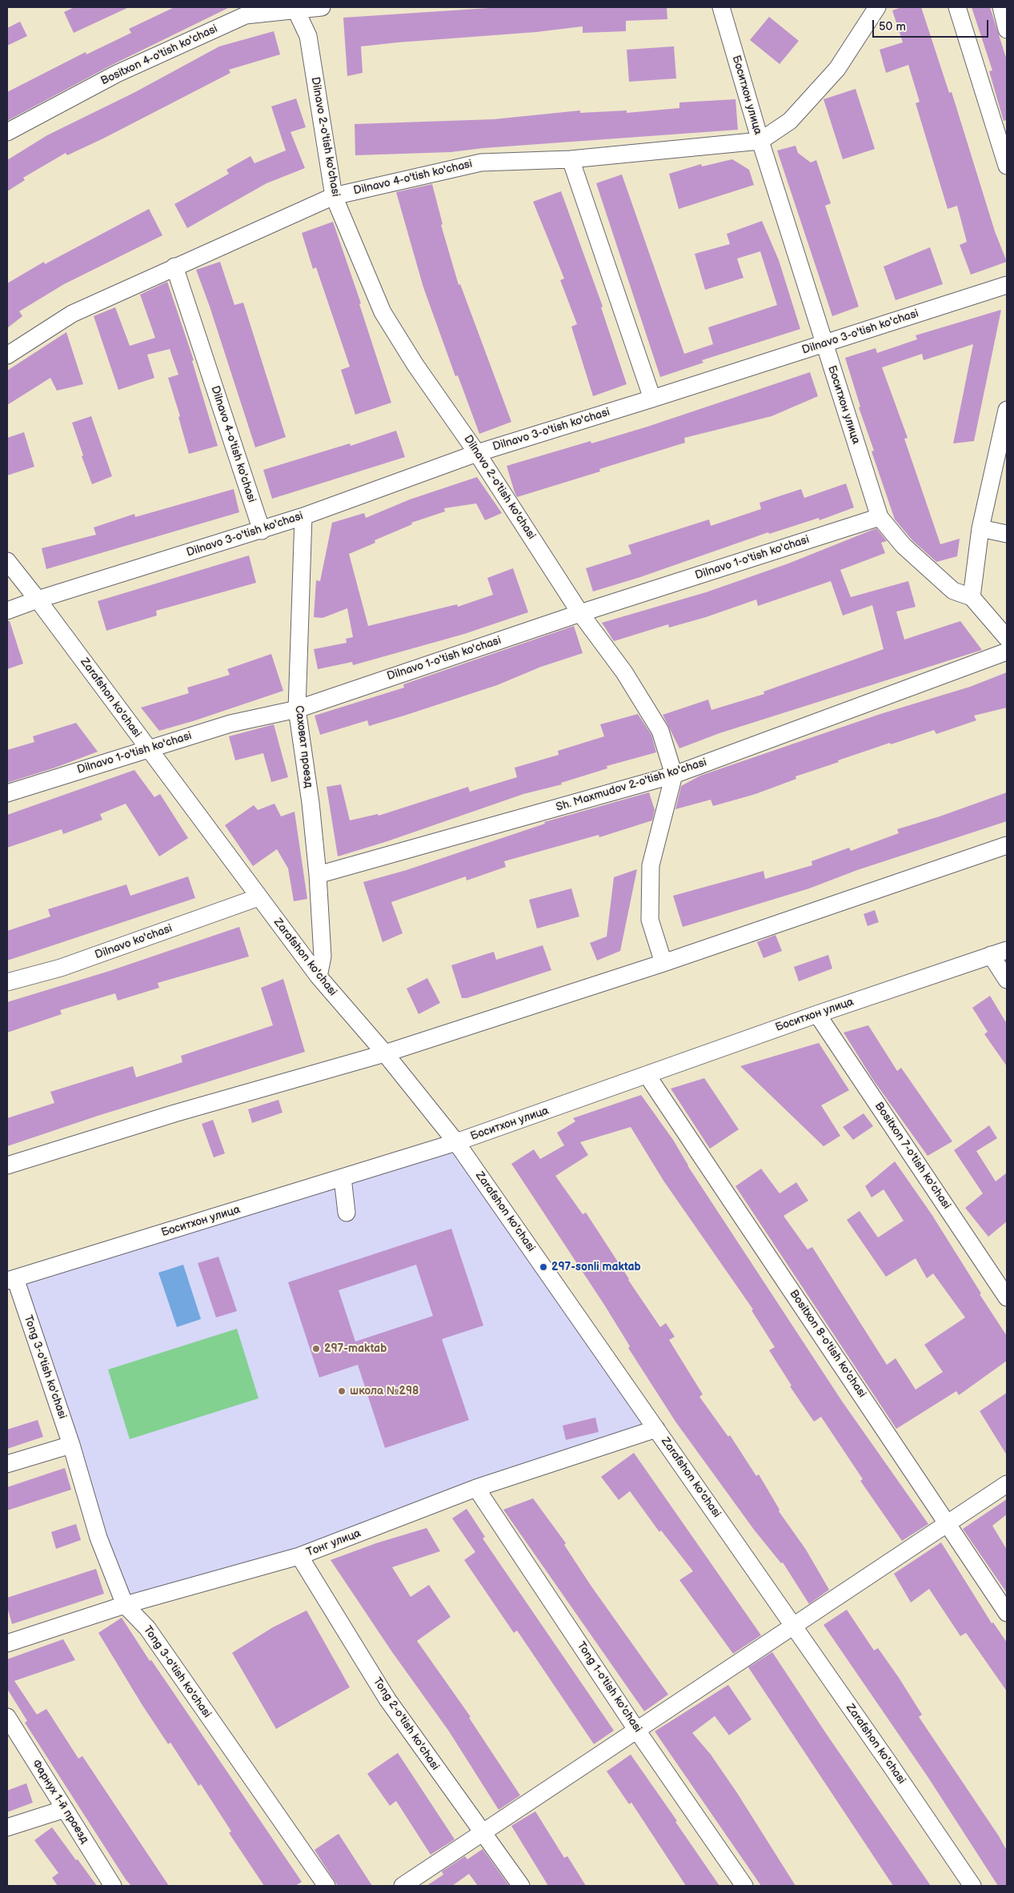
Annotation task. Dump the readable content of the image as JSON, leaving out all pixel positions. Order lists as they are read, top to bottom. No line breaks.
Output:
{"streets":{"street":["Bositxon 4-o'tish ko'chasi","Боситхон улица","Dilnavo 2-o'tish ko'chasi","Dilnavo 4-o'tish ko'chasi","Dilnavo 3-o'tish ko'chasi","Dilnavo 1-o'tish ko'chasi","Zarafshon ko'chasi","Саховат проезд","Sh. Maxmudov 2-o'tish ko'chasi","Dilnavo ko'chasi","Bositxon 7-o'tish ko'chasi","Bositxon 8-o'tish ko'chasi","Tong 3-o'tish ko'chasi","Тонг улица","Tong 1-o'tish ko'chasi","Tong 2-o'tish ko'chasi","Фарнух 1-й проезд"]},"crossings":[["Bositxon 4-o'tish ko'chasi","Dilnavo 2-o'tish ko'chasi"],["Боситхон улица","Dilnavo 4-o'tish ko'chasi"],["Боситхон улица","Dilnavo 3-o'tish ko'chasi"],["Боситхон улица","Dilnavo 1-o'tish ko'chasi"],["Боситхон улица","Zarafshon ko'chasi"],["Боситхон улица","Bositxon 7-o'tish ko'chasi"],["Боситхон улица","Bositxon 8-o'tish ko'chasi"],["Боситхон улица","Tong 3-o'tish ko'chasi"],["Dilnavo 2-o'tish ko'chasi","Dilnavo 4-o'tish ko'chasi"],["Dilnavo 2-o'tish ko'chasi","Dilnavo 3-o'tish ko'chasi"],["Dilnavo 2-o'tish ko'chasi","Dilnavo 1-o'tish ko'chasi"],["Dilnavo 2-o'tish ko'chasi","Sh. Maxmudov 2-o'tish ko'chasi"],["Dilnavo 4-o'tish ko'chasi","Dilnavo 3-o'tish ko'chasi"],["Dilnavo 3-o'tish ko'chasi","Zarafshon ko'chasi"],["Dilnavo 3-o'tish ko'chasi","Саховат проезд"],["Dilnavo 1-o'tish ko'chasi","Zarafshon ko'chasi"],["Dilnavo 1-o'tish ko'chasi","Саховат проезд"],["Zarafshon ko'chasi","Саховат проезд"],["Zarafshon ko'chasi","Dilnavo ko'chasi"],["Zarafshon ko'chasi","Тонг улица"],["Саховат проезд","Sh. Maxmudov 2-o'tish ko'chasi"],["Tong 3-o'tish ko'chasi","Тонг улица"],["Тонг улица","Tong 1-o'tish ko'chasi"],["Тонг улица","Tong 2-o'tish ko'chasi"]],"places":["297-sonli maktab","297-maktab","школа №298"],"scale_bar":"50 m"}
